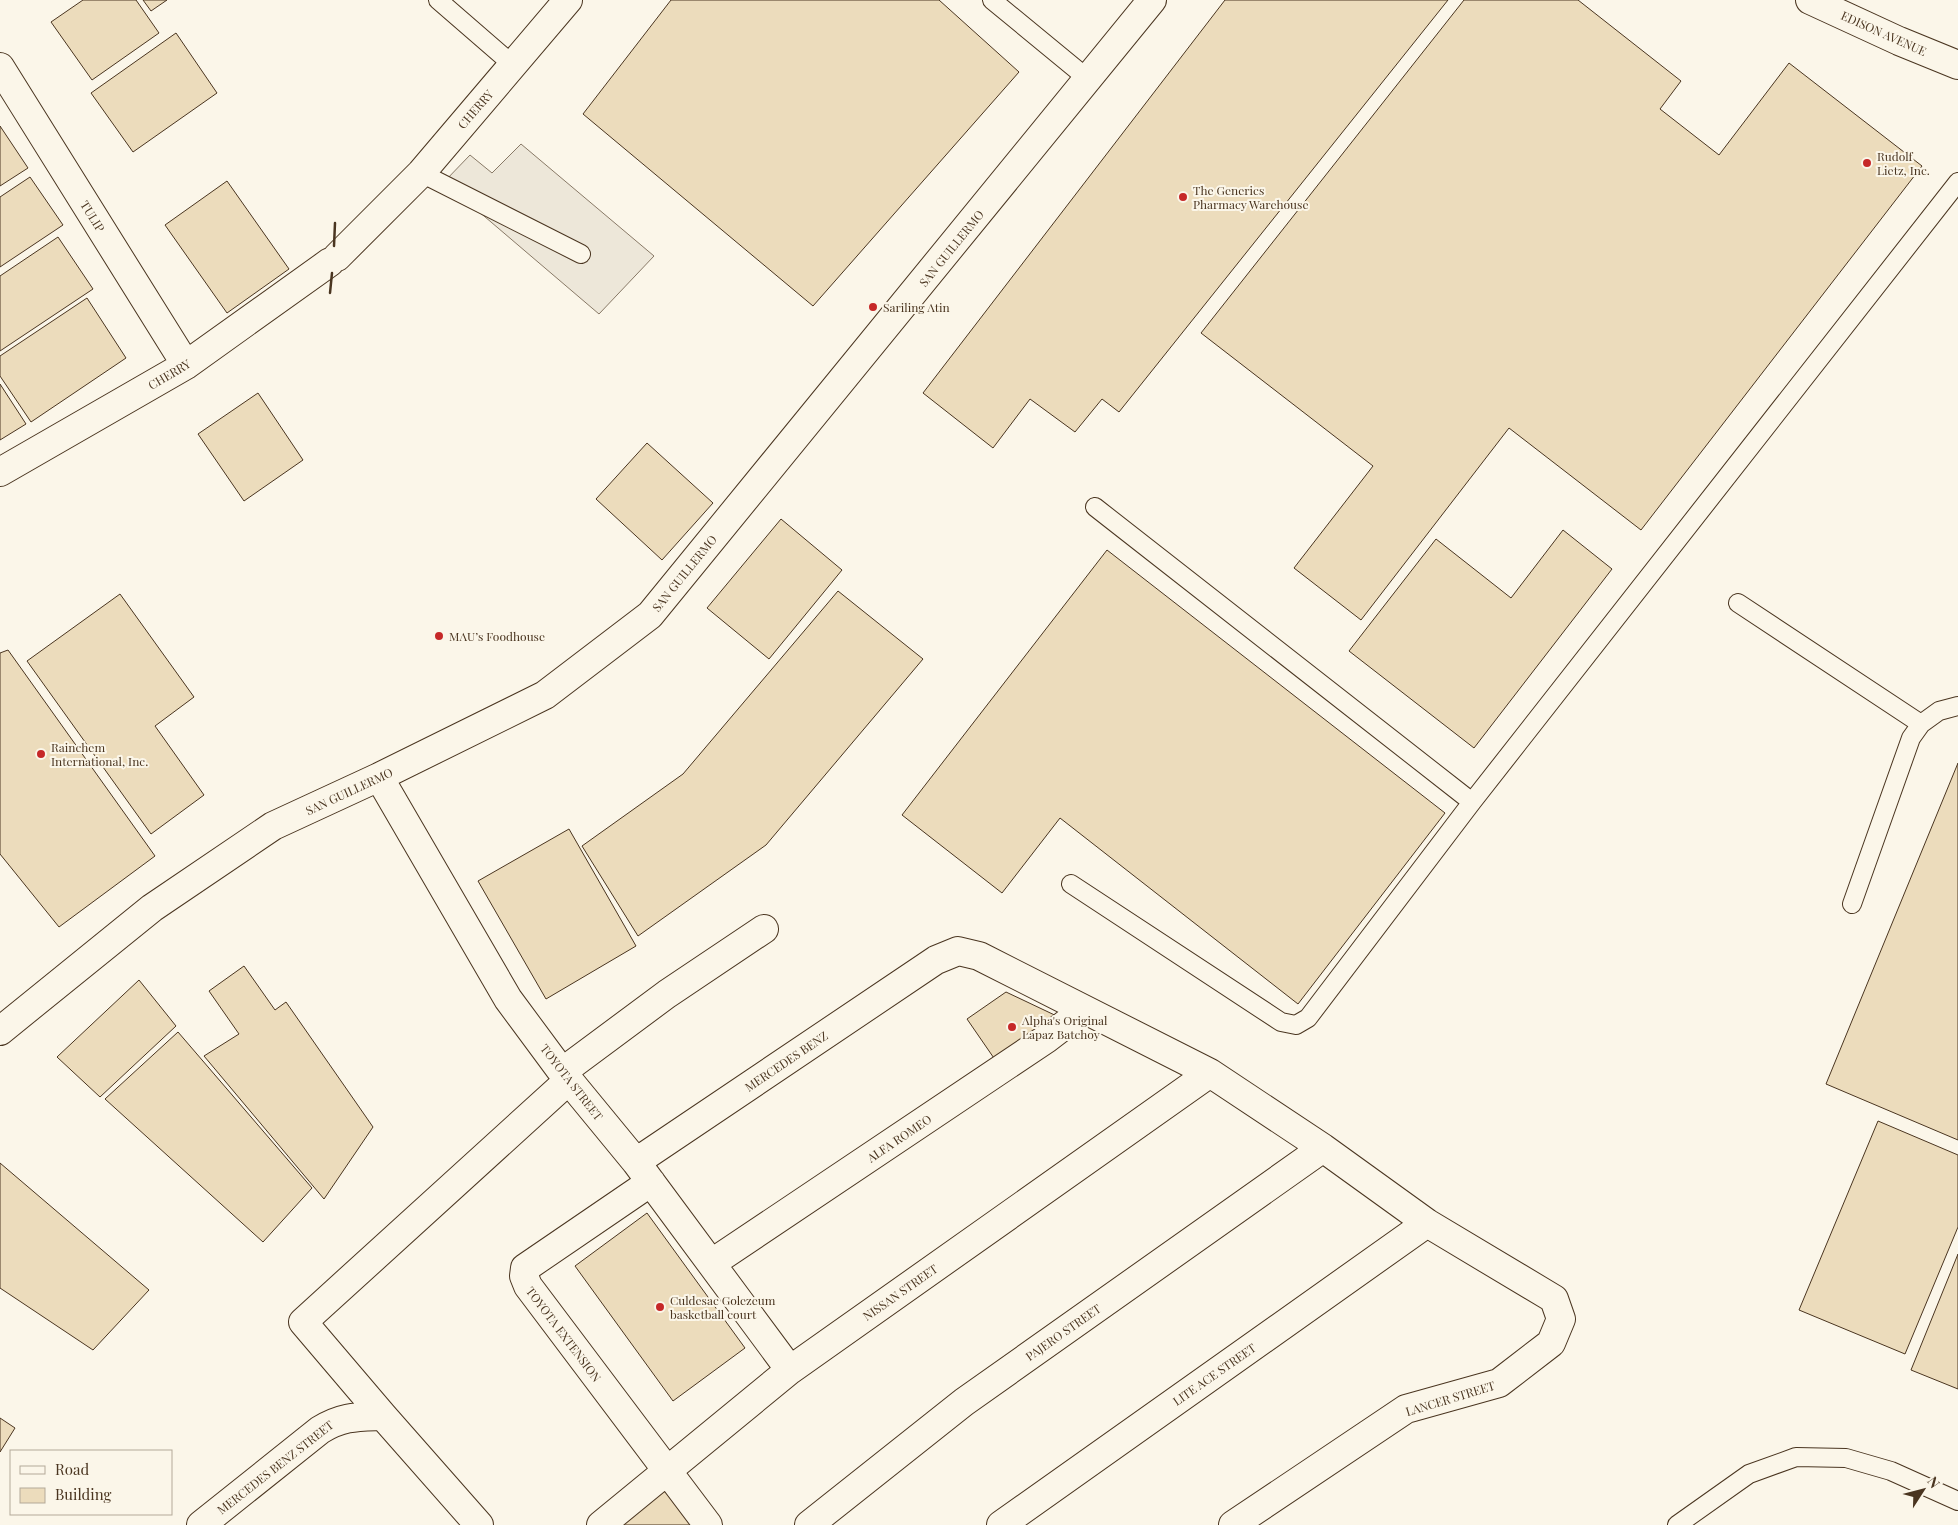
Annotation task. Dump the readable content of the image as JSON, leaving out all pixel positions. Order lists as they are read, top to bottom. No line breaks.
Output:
{"streets":{"street":["EDISON AVENUE","CHERRY","TULIP","SAN GUILLERMO","MERCEDES BENZ","TOYOTA STREET","ALFA ROMEO","NISSAN STREET","PAJERO STREET","TOYOTA EXTENSION","LITE ACE STREET","LANCER STREET","MERCEDES BENZ STREET"]},"crossings":[["CHERRY","TULIP"],["SAN GUILLERMO","TOYOTA STREET"],["MERCEDES BENZ","TOYOTA STREET"],["MERCEDES BENZ","ALFA ROMEO"],["MERCEDES BENZ","NISSAN STREET"],["MERCEDES BENZ","PAJERO STREET"],["MERCEDES BENZ","TOYOTA EXTENSION"],["MERCEDES BENZ","LITE ACE STREET"],["MERCEDES BENZ","LANCER STREET"],["TOYOTA STREET","ALFA ROMEO"],["TOYOTA STREET","NISSAN STREET"],["TOYOTA STREET","TOYOTA EXTENSION"],["NISSAN STREET","TOYOTA EXTENSION"]],"places":["Rudolf Lietz, Inc.","The Generics Pharmacy Warehouse","Sariling Atin","MAU’s Foodhouse","Rainchem International, Inc.","Alpha's Original Lapaz Batchoy","Culdesac Golezeum basketball court"],"legend":["Road","Building"],"north":"top right"}
